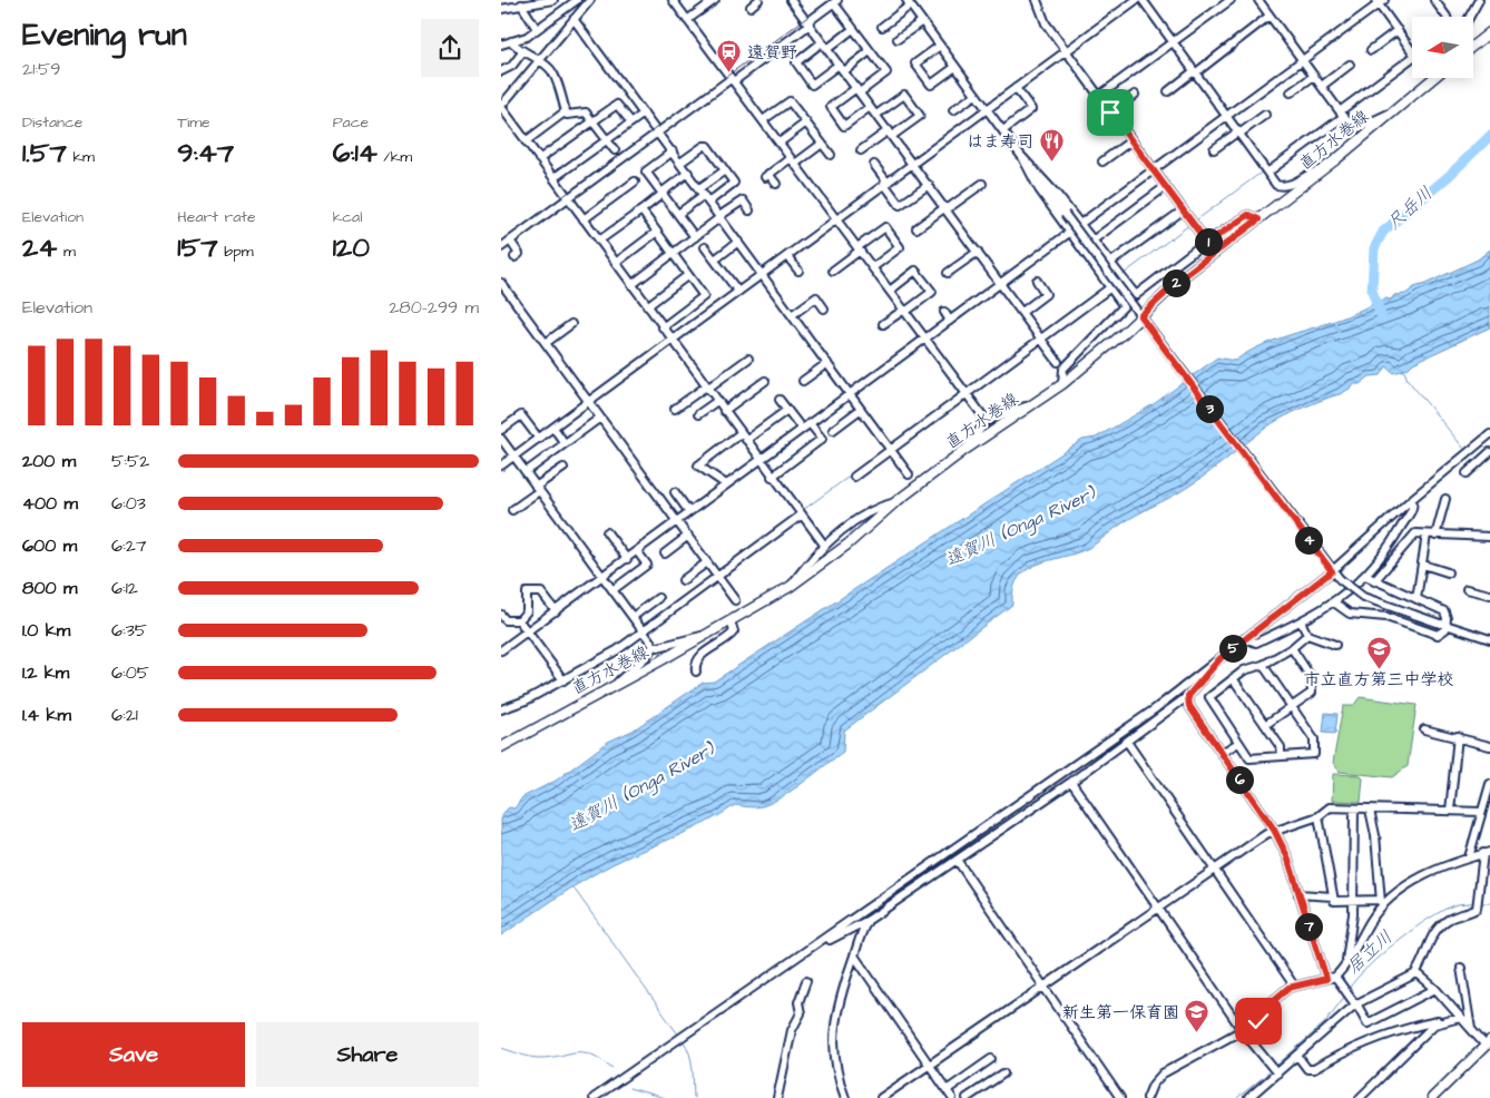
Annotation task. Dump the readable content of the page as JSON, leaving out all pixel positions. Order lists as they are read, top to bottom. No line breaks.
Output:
{"streets":{"main road":["直方水巻線"]},"water":["尺岳川","遠賀川 (Onga River)","居立川"],"places":{"station":["遠賀野"],"restaurant":["はま寿司"],"school or university":["市立直方第三中学校","新生第一保育園"]},"north":"left","page":{"heading":["Evening run","21:59"],"stats":[["Distance","1.57 km"],["Time","9:47"],["Pace","6:14 /km"],["Elevation","24 m"],["Heart rate","157 bpm"],["kcal","120"]],"pins":["1","2","3","4","5","6","7"],"chart":["Elevation","280–299 m"],"list":[{"name":"200 m","note":"5:52"},{"name":"400 m","note":"6:03"},{"name":"600 m","note":"6:27"},{"name":"800 m","note":"6:12"},{"name":"1.0 km","note":"6:35"},{"name":"1.2 km","note":"6:05"},{"name":"1.4 km","note":"6:21"}],"buttons":["Save","Share"]}}
